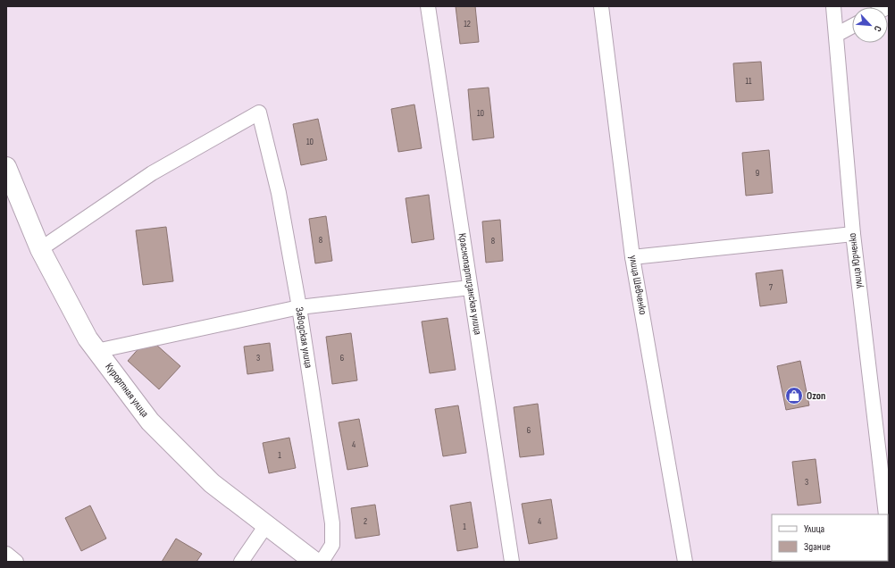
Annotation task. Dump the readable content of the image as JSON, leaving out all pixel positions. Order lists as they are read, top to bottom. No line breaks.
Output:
{"streets":{"main road":["Курортная улица"],"street":["улица Юрченко","Краснопартизанская улица","улица Шевченко","Заводская улица"]},"crossings":[["Заводская улица","Курортная улица"]],"places":{"shop":["Ozon"]},"house_numbers":["12","11","10","10","9","8","8","7","3","6","6","4","1","3","2","4","1"],"legend":["Улица","Здание"],"north":"bottom right"}
